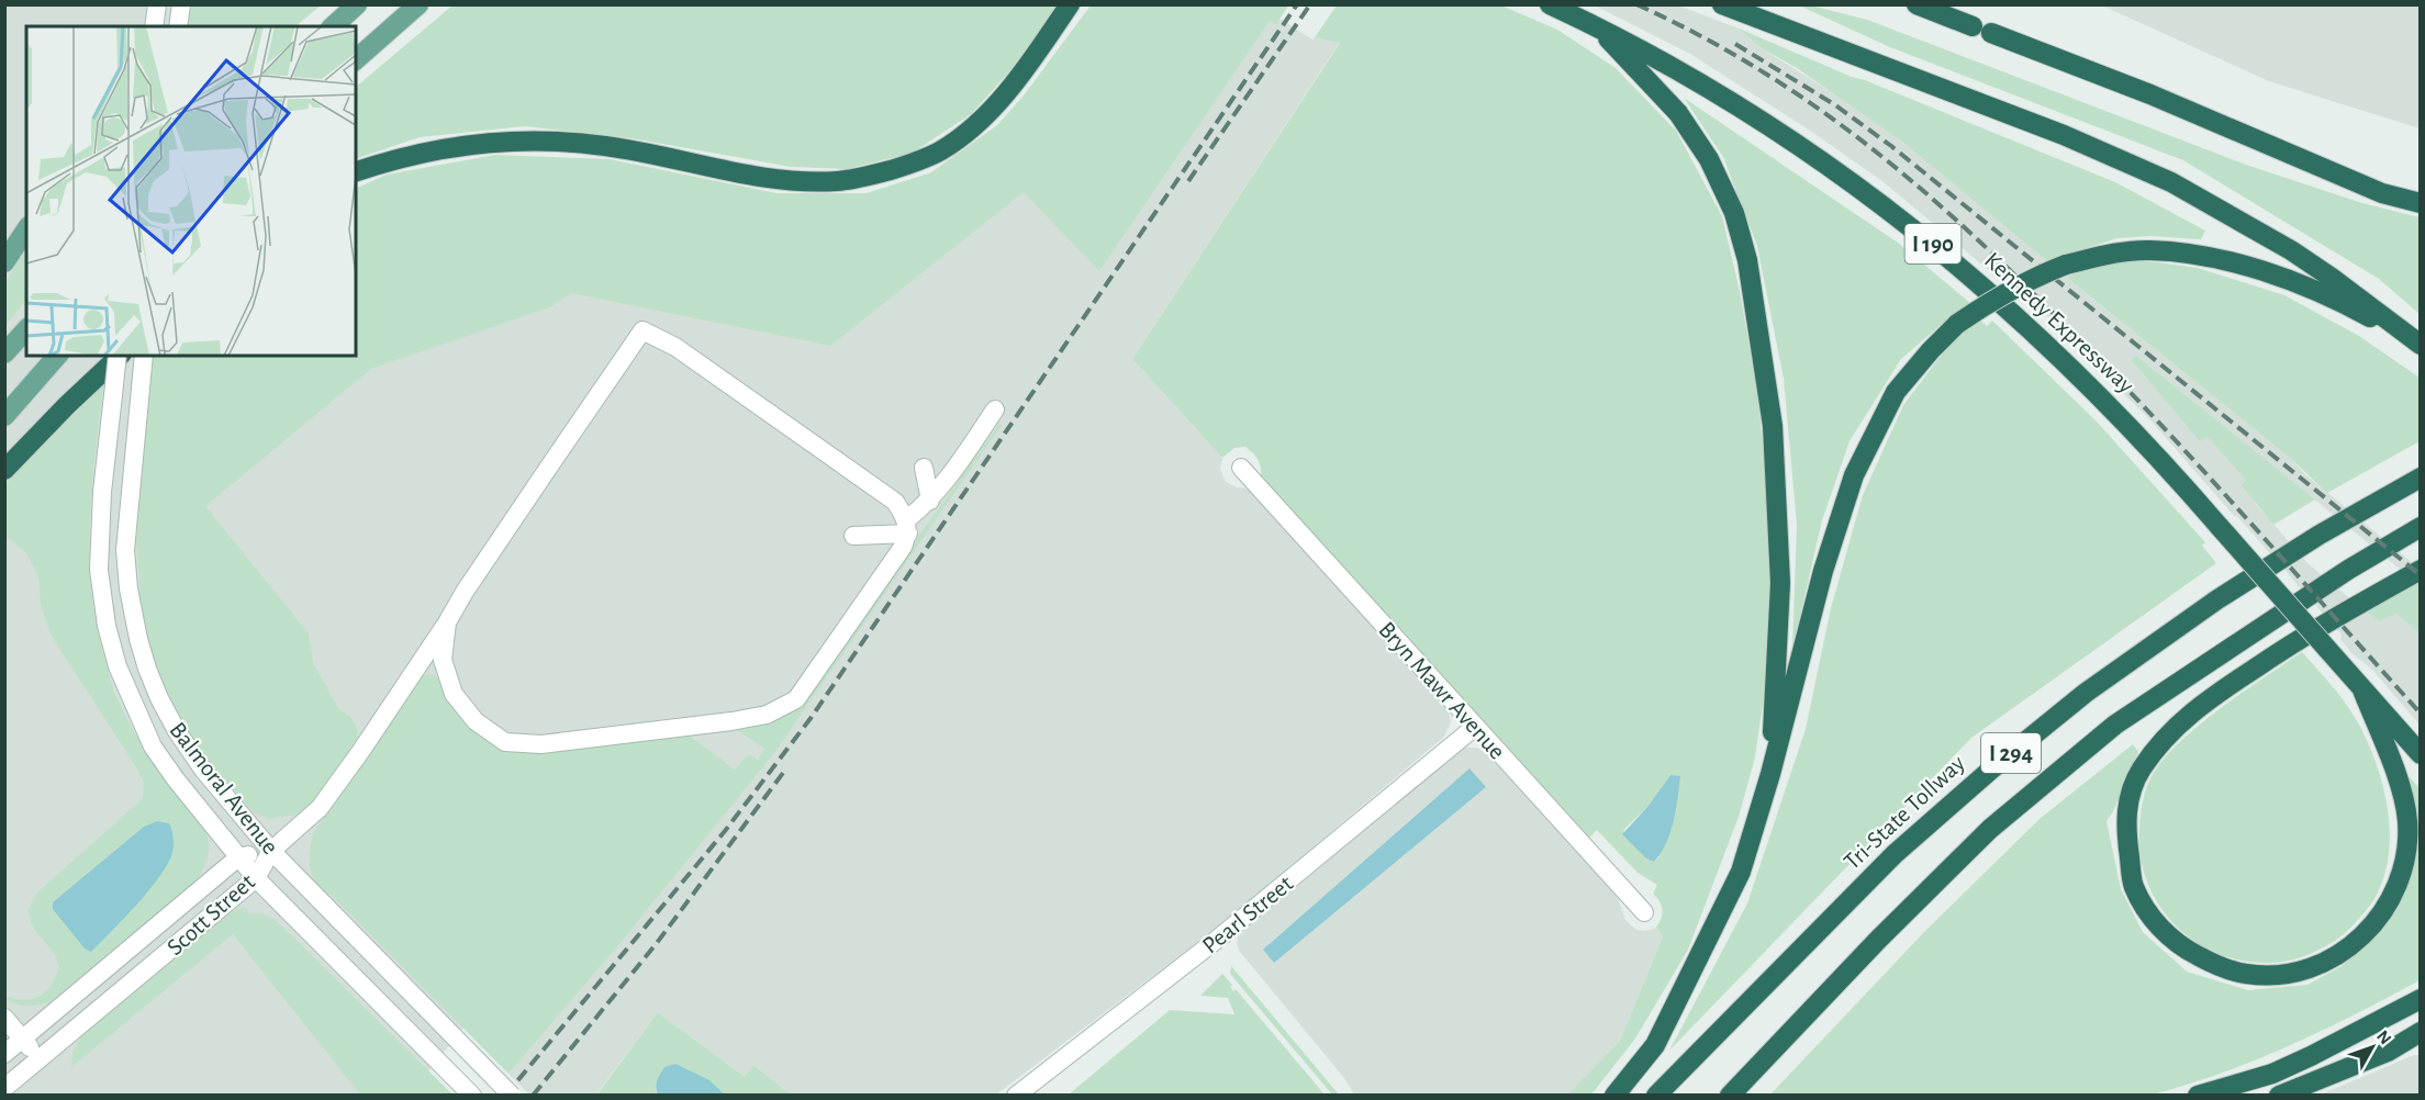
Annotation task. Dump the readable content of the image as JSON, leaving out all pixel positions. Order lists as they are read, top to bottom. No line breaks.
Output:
{"streets":{"highway":["I 190","Kennedy Expressway","I 294","Tri-State Tollway"],"street":["Bryn Mawr Avenue","Balmoral Avenue","Scott Street","Pearl Street"]},"crossings":[["Bryn Mawr Avenue","Pearl Street"],["Balmoral Avenue","Scott Street"]],"north":"top right"}
